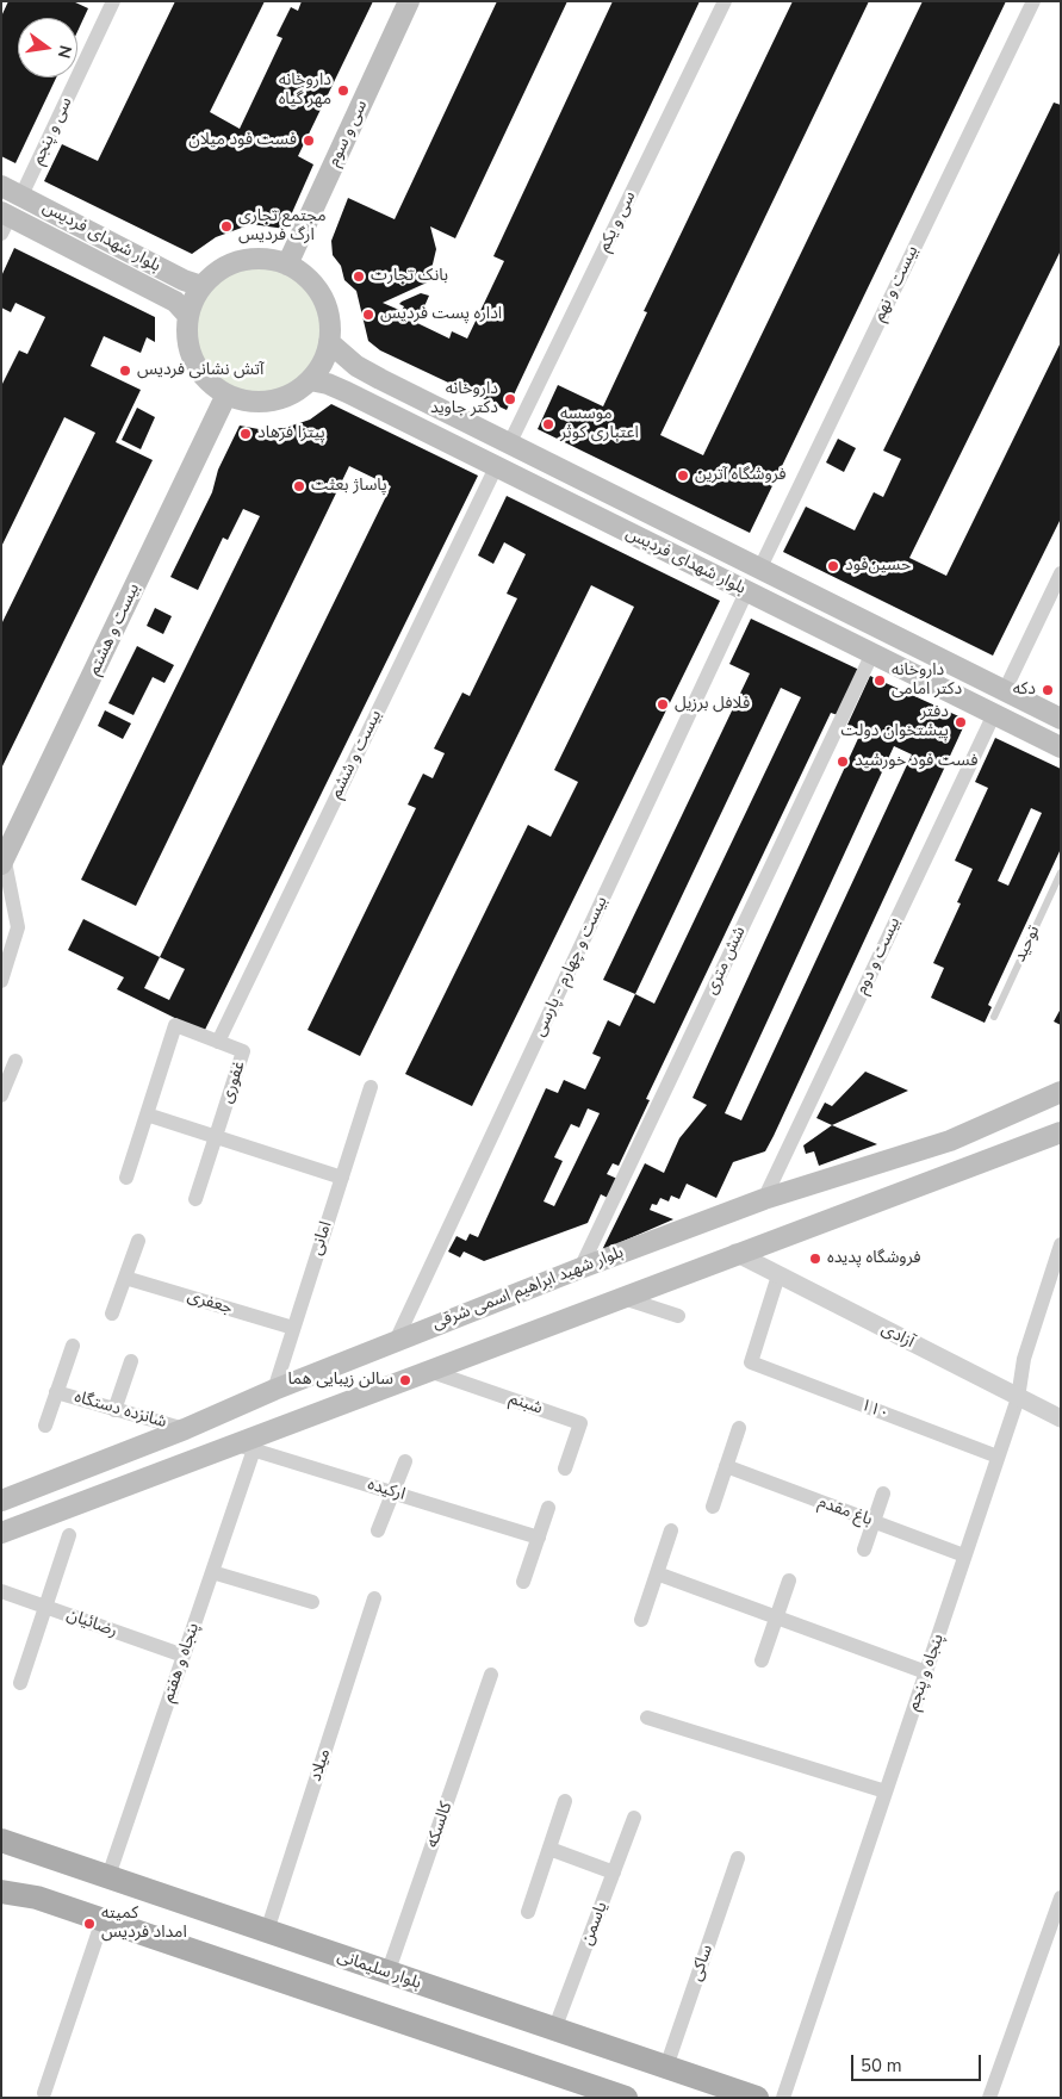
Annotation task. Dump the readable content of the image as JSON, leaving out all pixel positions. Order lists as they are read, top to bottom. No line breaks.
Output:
{"streets":{"main road":["سی و سوم","بلوار شهدای فردیس","بیست و هشتم","بلوار شهید ابراهیم اسمی شرقی","بلوار سلیمانی"],"street":["سی و پنجم","سی و یکم","بیست و نهم","بیست و ششم","بیست و دوم","شش متری","بیست و چهارم - پارسی","غفوری","امانی","جعفری","آزادی","شبنم","شانزده دستگاه","۱۱۰","ارکیده","باغ مقدم","رضائیان","پنجاه و هفتم","پنجاه و پنجم","میلاد","کالسکه","یاسمن","ساکی"],"lane":["توحید"]},"crossings":[["سی و پنجم","بلوار شهدای فردیس"],["سی و سوم","بلوار شهدای فردیس"],["سی و سوم","بیست و هشتم"],["سی و یکم","بلوار شهدای فردیس"],["بلوار شهدای فردیس","بیست و نهم"],["بلوار شهدای فردیس","بیست و هشتم"],["بلوار شهدای فردیس","بیست و ششم"],["بلوار شهدای فردیس","بیست و دوم"],["بلوار شهدای فردیس","شش متری"],["بلوار شهدای فردیس","بیست و چهارم - پارسی"],["بیست و ششم","غفوری"],["بیست و دوم","بلوار شهید ابراهیم اسمی شرقی"],["شش متری","بلوار شهید ابراهیم اسمی شرقی"],["بیست و چهارم - پارسی","بلوار شهید ابراهیم اسمی شرقی"],["امانی","بلوار شهید ابراهیم اسمی شرقی"],["امانی","جعفری"],["بلوار شهید ابراهیم اسمی شرقی","شانزده دستگاه"],["آزادی","۱۱۰"],["آزادی","پنجاه و پنجم"],["۱۱۰","پنجاه و پنجم"],["ارکیده","پنجاه و هفتم"],["باغ مقدم","پنجاه و پنجم"],["رضائیان","پنجاه و هفتم"],["پنجاه و هفتم","بلوار سلیمانی"],["میلاد","بلوار سلیمانی"],["کالسکه","بلوار سلیمانی"],["یاسمن","بلوار سلیمانی"],["ساکی","بلوار سلیمانی"]],"places":["داروخانه مهر گیاه","فست فود میلان","مجتمع تجاری ارگ فردیس","بانک تجارت","اداره پست فردیس","آتش نشانی فردیس","داروخانه دکتر جاوید","موسسه اعتباری کوثر","پیتزا فرهاد","فروشگاه آترین","پاساژ بعثت","حسین‌فود","داروخانه دکتر امامی","دکه","فلافل برزیل","دفتر پیشتخوان دولت","فست فود خورشید","فروشگاه پدیده","سالن زیبایی هما","کمیته امداد فردیس"],"scale_bar":"50 m","north":"right"}
